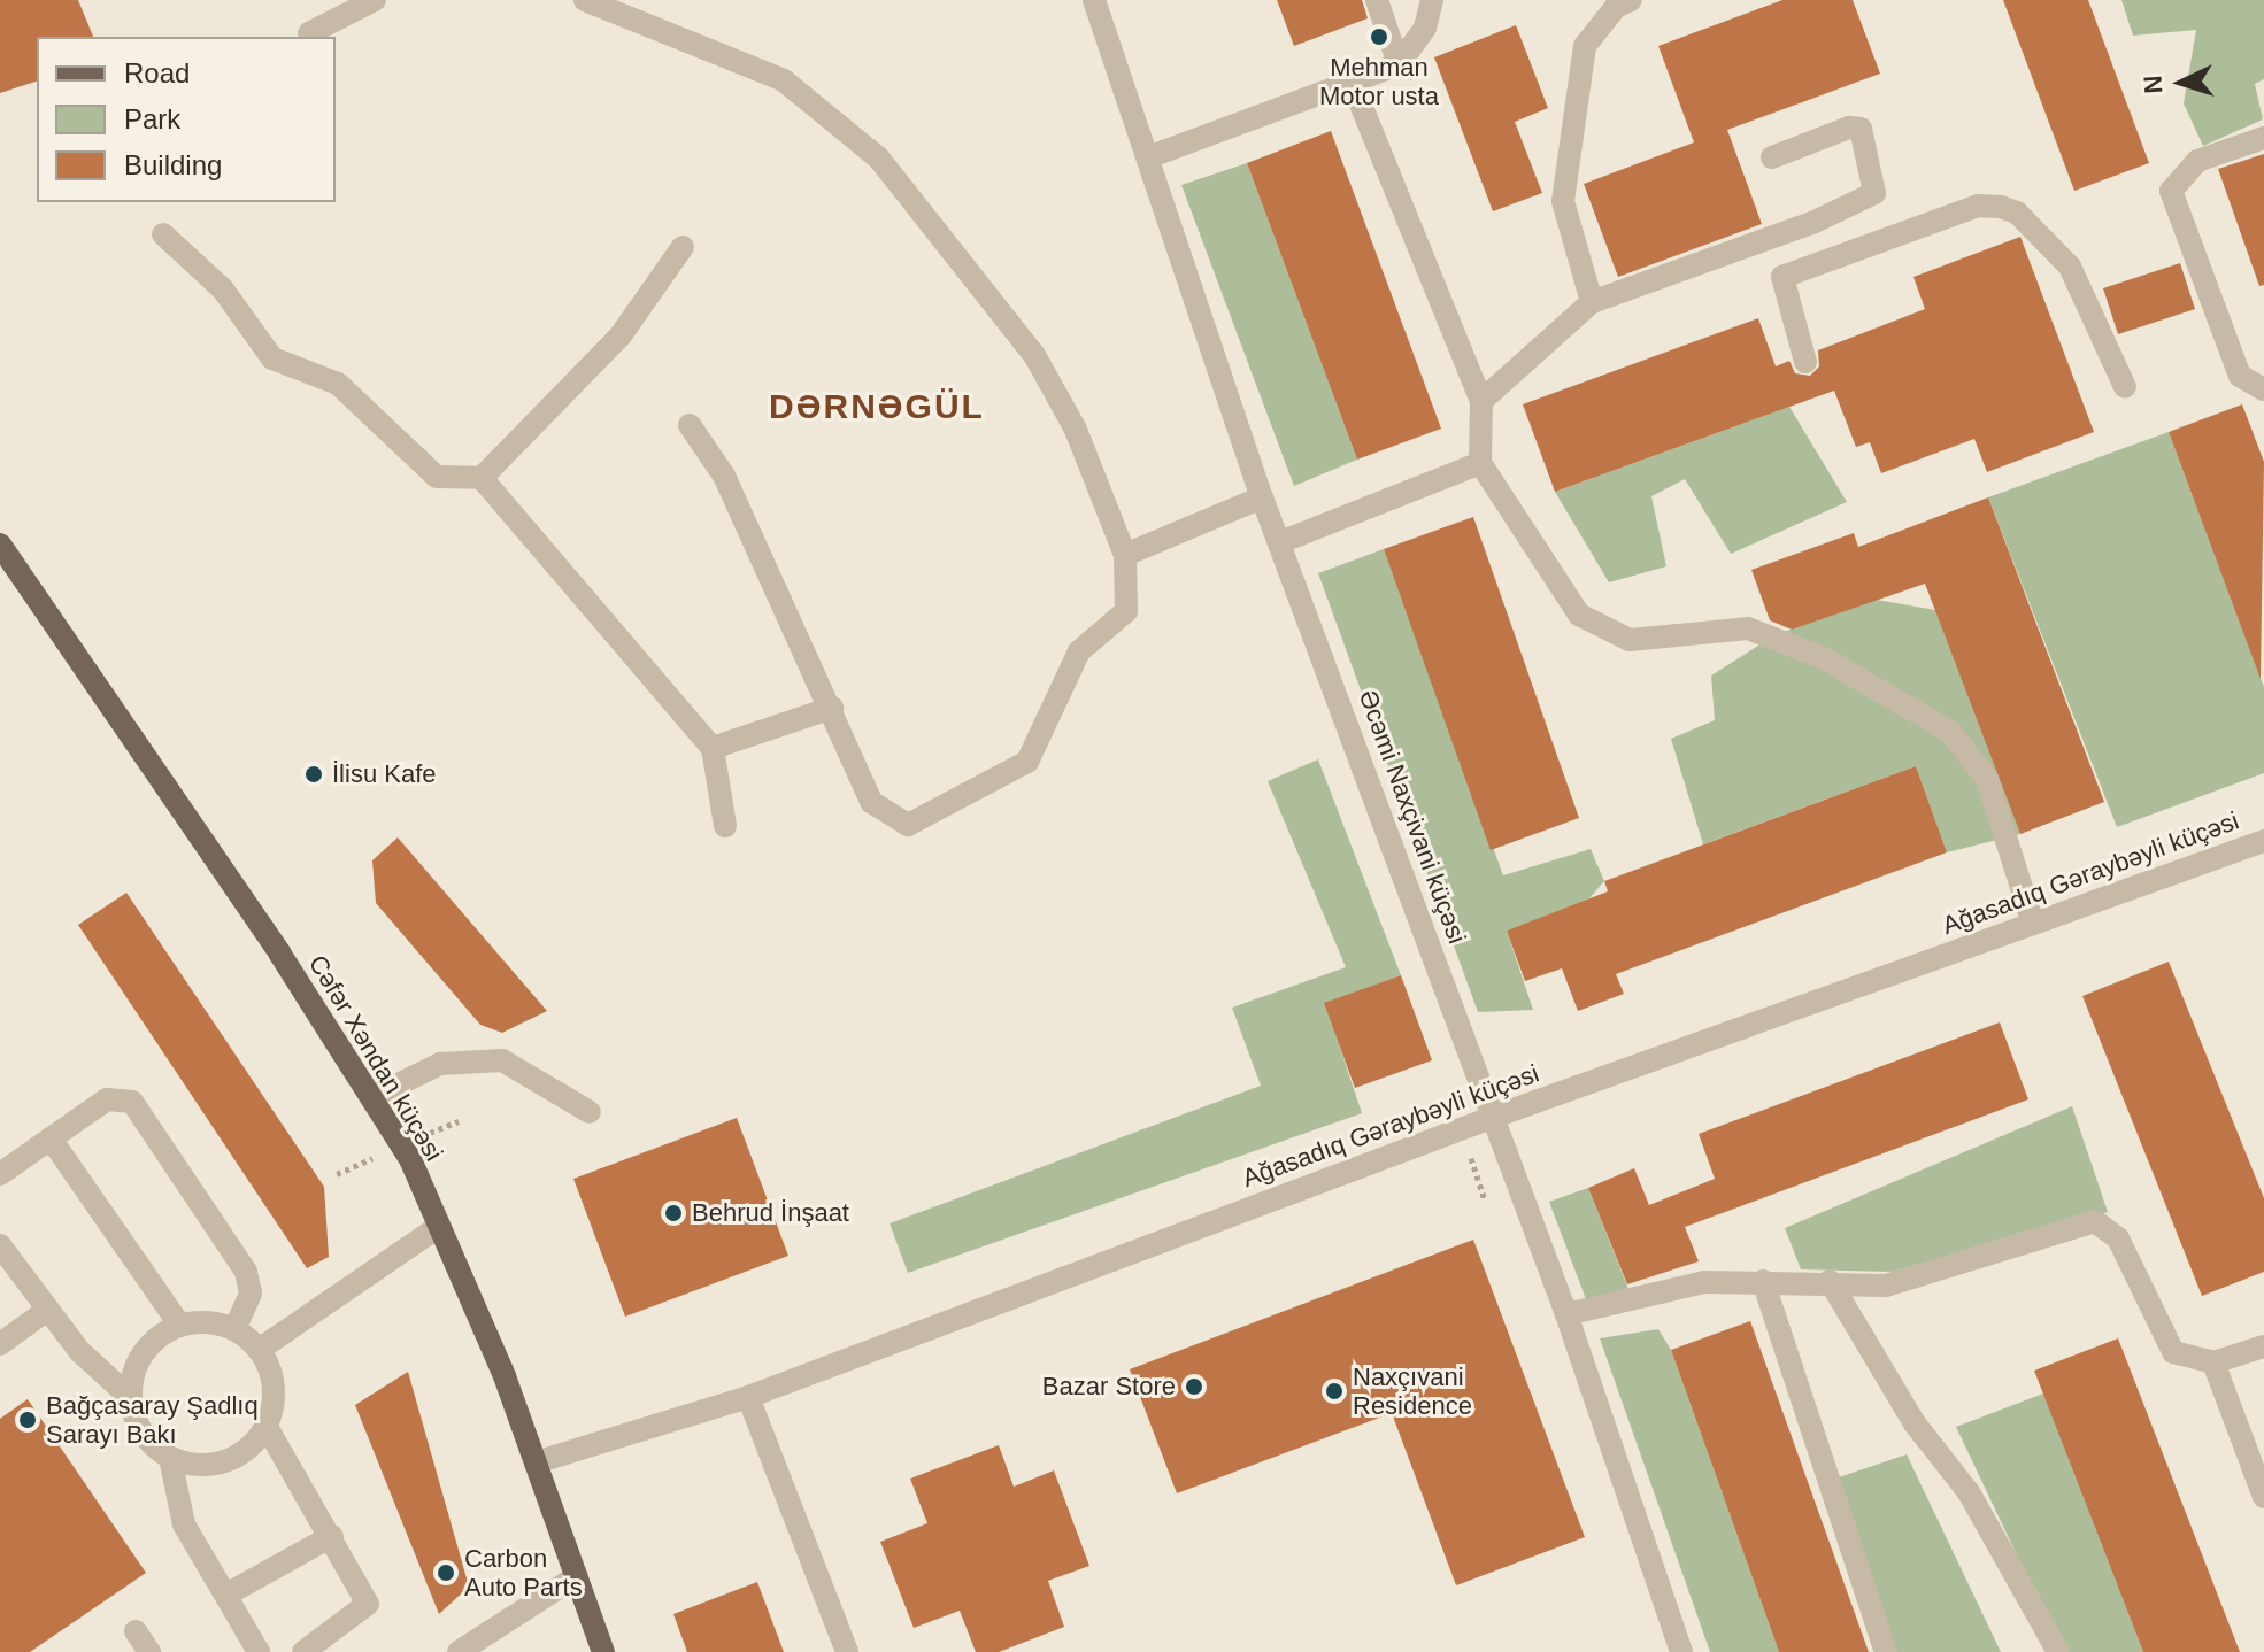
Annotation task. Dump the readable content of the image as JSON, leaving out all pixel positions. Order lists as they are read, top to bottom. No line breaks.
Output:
{"streets":{"main road":["Cəfər Xəndan küçəsi"],"street":["Əcəmi Naxçivani küçəsi","Ağasadıq Gəraybəyli küçəsi"]},"crossings":[["Əcəmi Naxçivani küçəsi","Ağasadıq Gəraybəyli küçəsi"],["Ağasadıq Gəraybəyli küçəsi","Cəfər Xəndan küçəsi"]],"districts":["DƏRNƏGÜL"],"places":["Mehman Motor usta","İlisu Kafe","Behrud İnşaat","Bazar Store","Naxçıvani Residence","Bağçasaray Şadlıq Sarayı Bakı","Carbon Auto Parts"],"legend":["Road","Park","Building"],"north":"left"}
